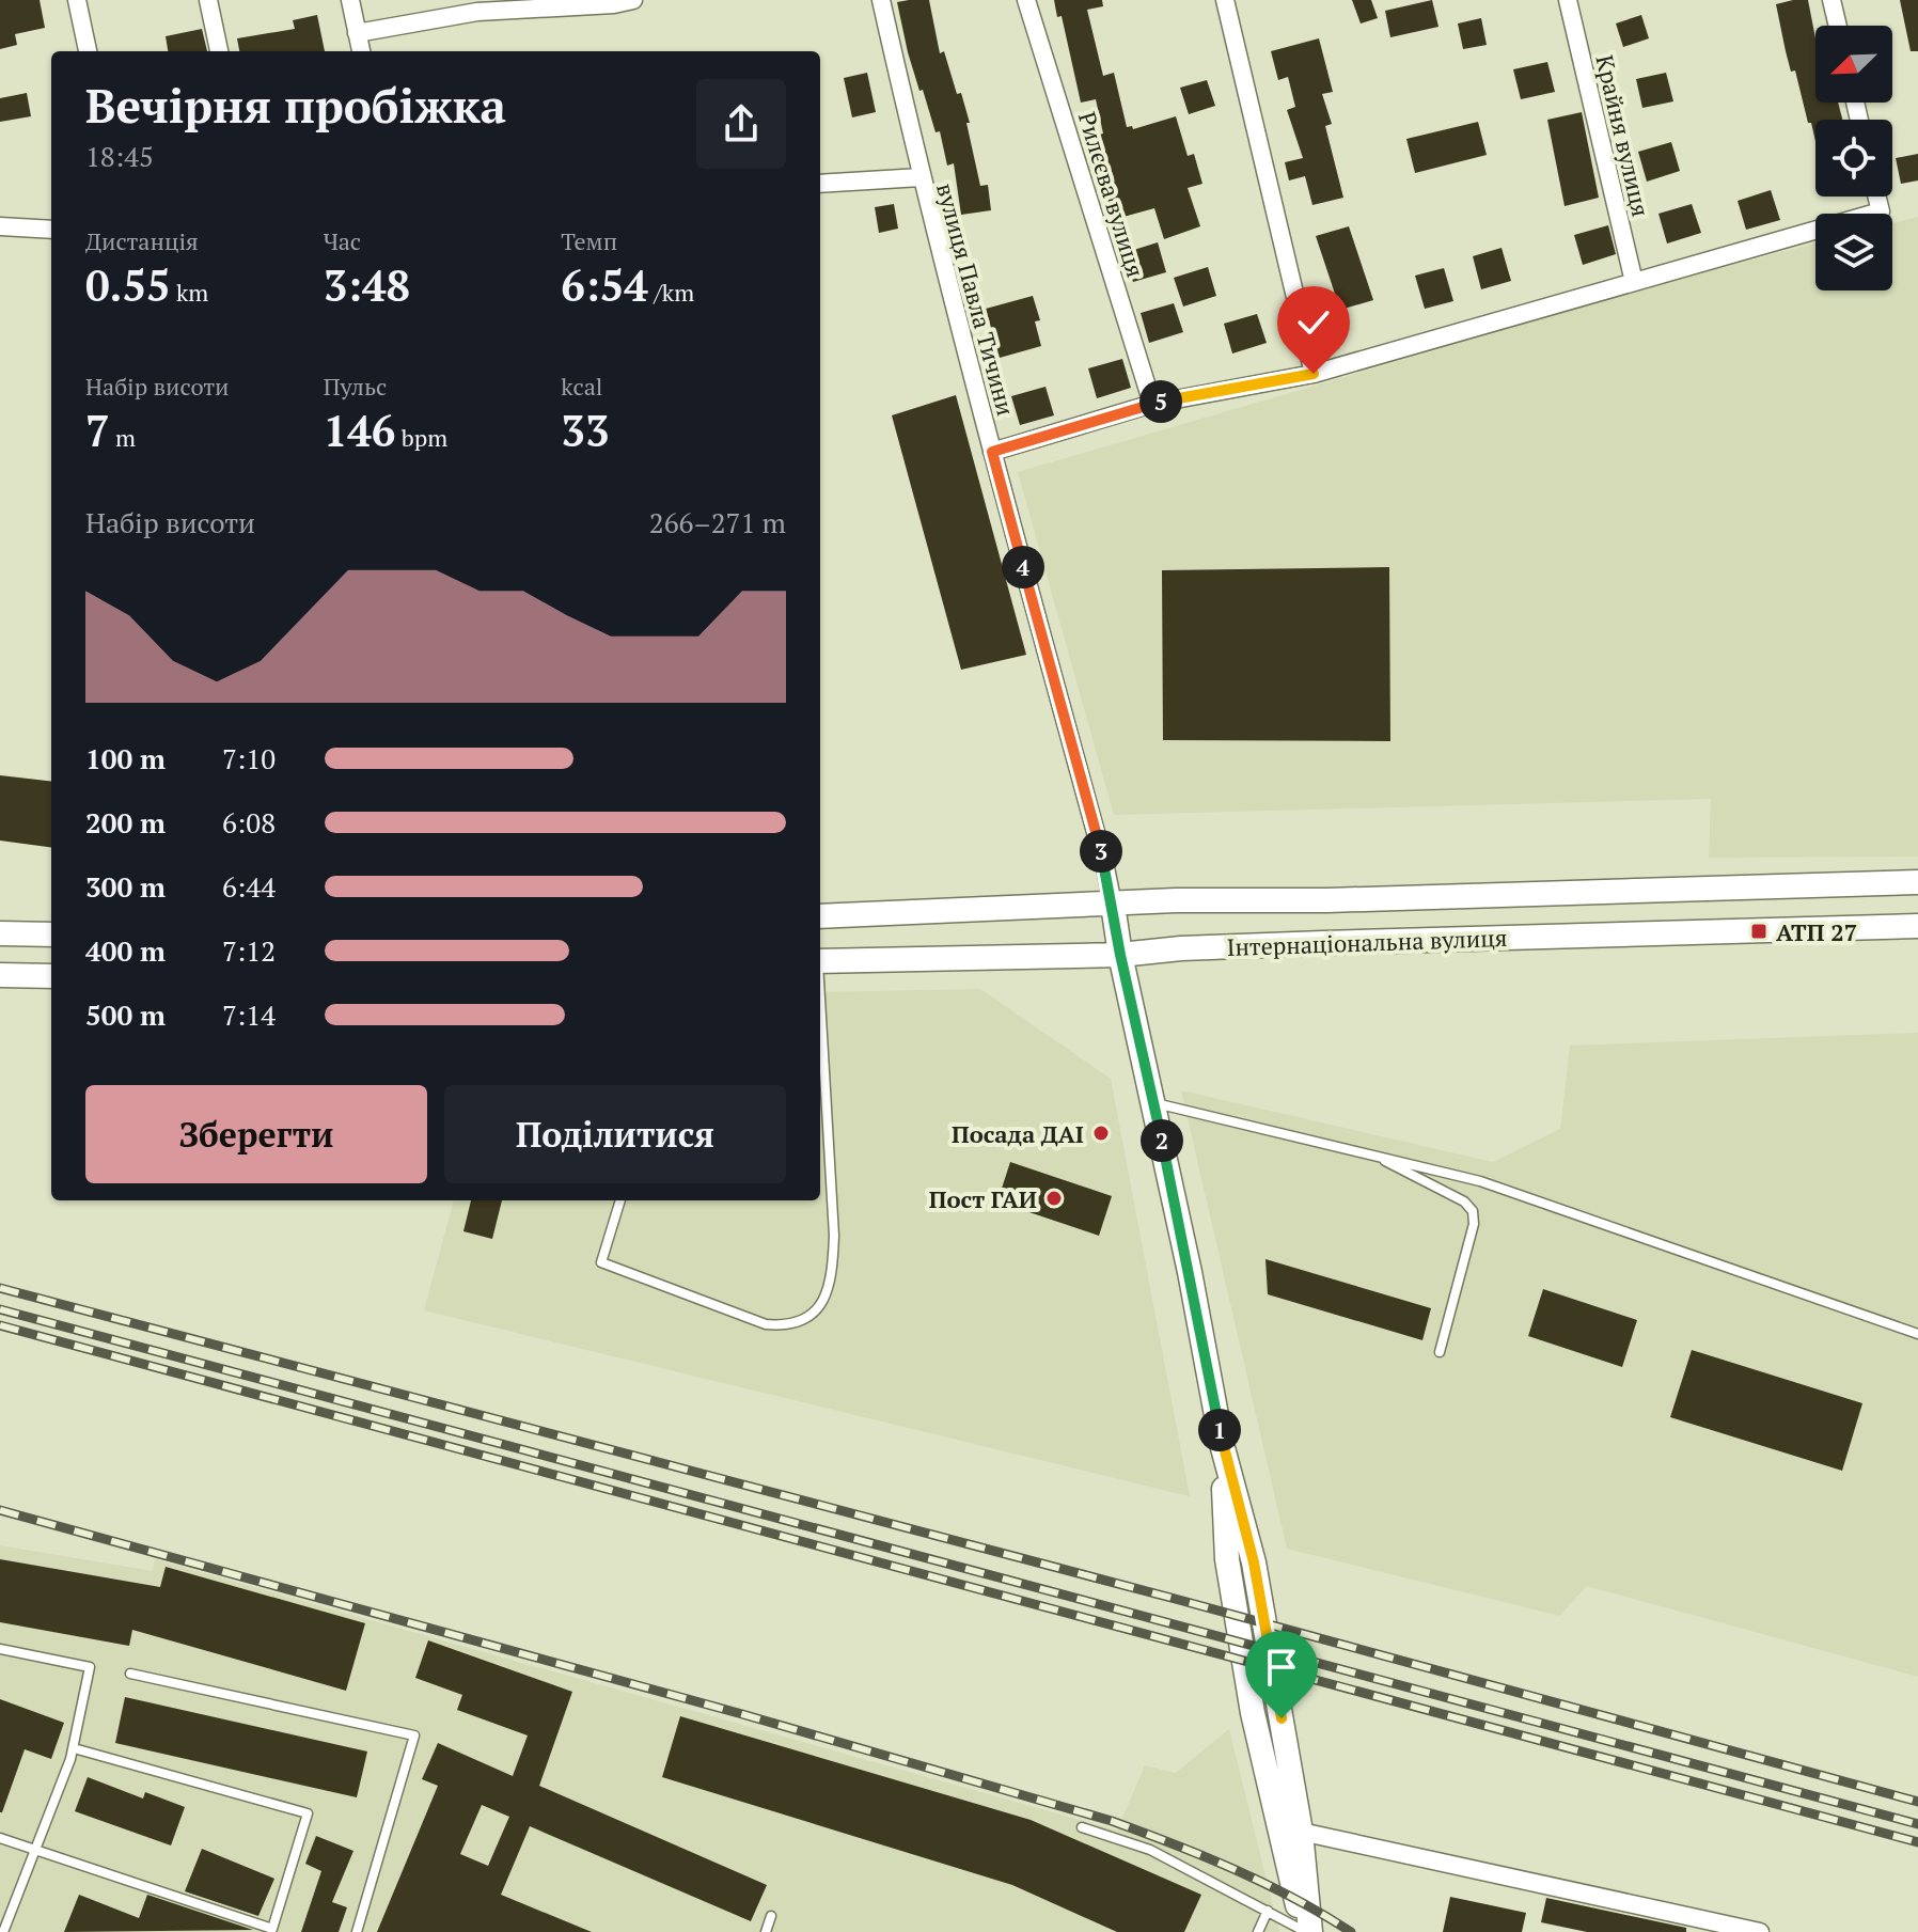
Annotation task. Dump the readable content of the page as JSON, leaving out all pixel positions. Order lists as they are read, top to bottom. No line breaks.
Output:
{"streets":{"main road":["Інтернаціональна вулиця"],"street":["Крайня вулиця","Рилєєва вулиця","вулиця Павла Тичини"]},"crossings":[["вулиця Павла Тичини","Інтернаціональна вулиця"]],"places":{"transit":["АТП 27"],"other":["Посада ДАІ","Пост ГАИ"]},"north":"bottom left","page":{"heading":["Вечірня пробіжка","18:45"],"stats":[["Дистанція","0.55 km"],["Час","3:48"],["Темп","6:54 /km"],["Набір висоти","7 m"],["Пульс","146 bpm"],["kcal","33"]],"pins":["5","4","3","2","1"],"chart":["Набір висоти","266–271 m"],"list":[{"name":"100 m","note":"7:10"},{"name":"200 m","note":"6:08"},{"name":"300 m","note":"6:44"},{"name":"400 m","note":"7:12"},{"name":"500 m","note":"7:14"}],"buttons":["Зберегти","Поділитися"]}}
